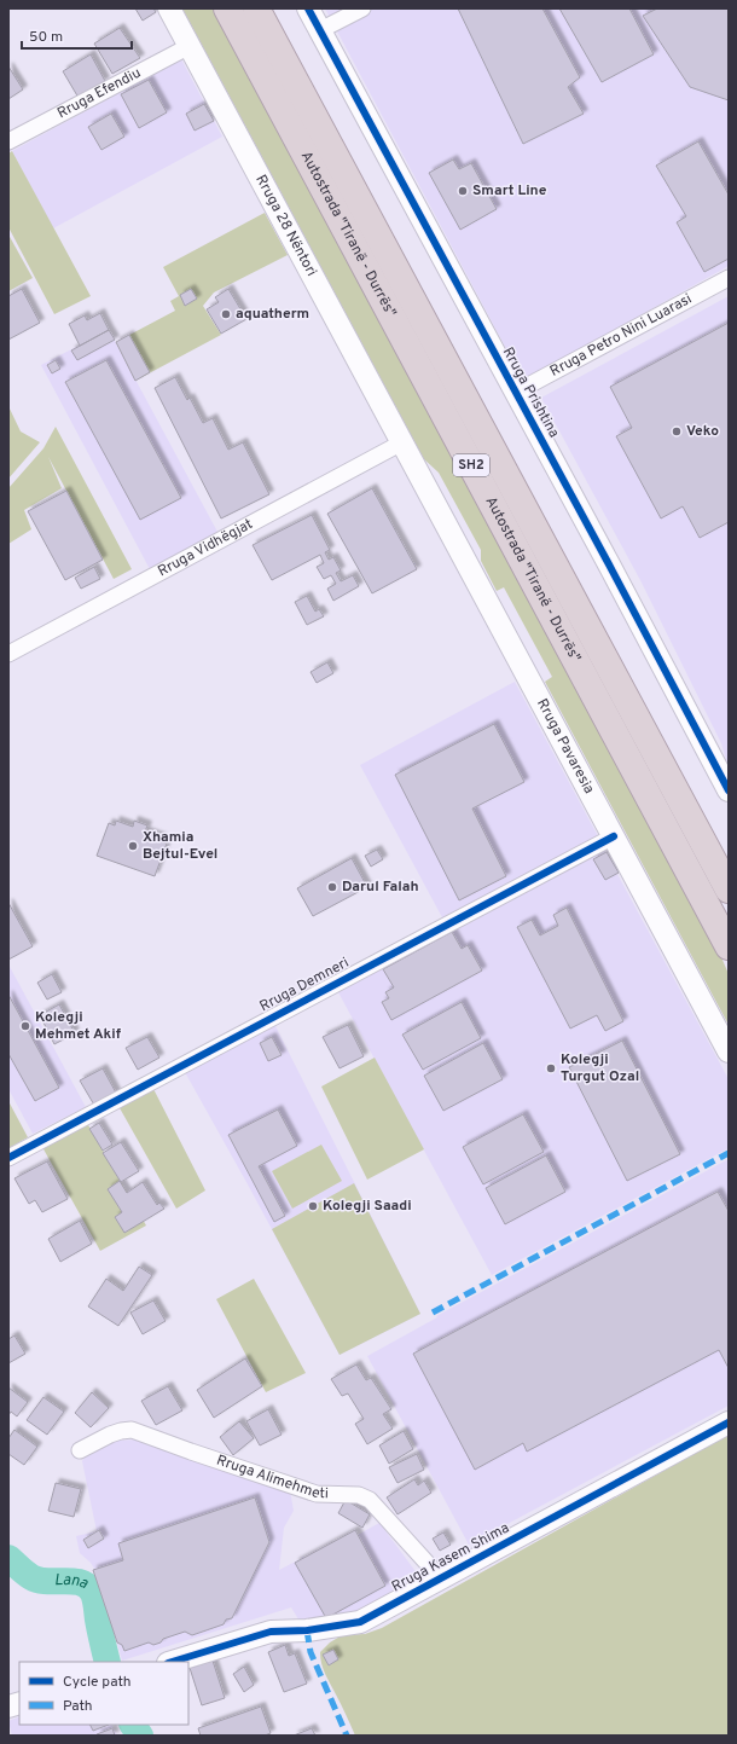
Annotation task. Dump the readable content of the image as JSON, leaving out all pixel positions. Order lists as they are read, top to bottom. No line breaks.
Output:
{"streets":{"highway":["Autostrada \"Tiranë - Durrës\"","SH2"],"main road":["Rruga 28 Nëntori","Rruga Prishtina","Rruga Pavaresia","Rruga Kasem Shima"],"street":["Rruga Efendiu","Rruga Petro Nini Luarasi","Rruga Vidhëgjat","Rruga Demneri","Rruga Alimehmeti"]},"crossings":[["Rruga Efendiu","Rruga 28 Nëntori"],["Rruga 28 Nëntori","Rruga Vidhëgjat"],["Rruga 28 Nëntori","Rruga Pavaresia"],["Rruga Petro Nini Luarasi","Rruga Prishtina"],["Rruga Vidhëgjat","Rruga Pavaresia"],["Rruga Pavaresia","Rruga Demneri"],["Rruga Alimehmeti","Rruga Kasem Shima"]],"water":["Lana"],"places":["Smart Line","aquatherm","Veko","Xhamia Bejtul-Evel","Darul Falah","Kolegji Mehmet Akif","Kolegji Turgut Ozal","Kolegji Saadi"],"legend":["Cycle path","Path"],"scale_bar":"50 m"}
